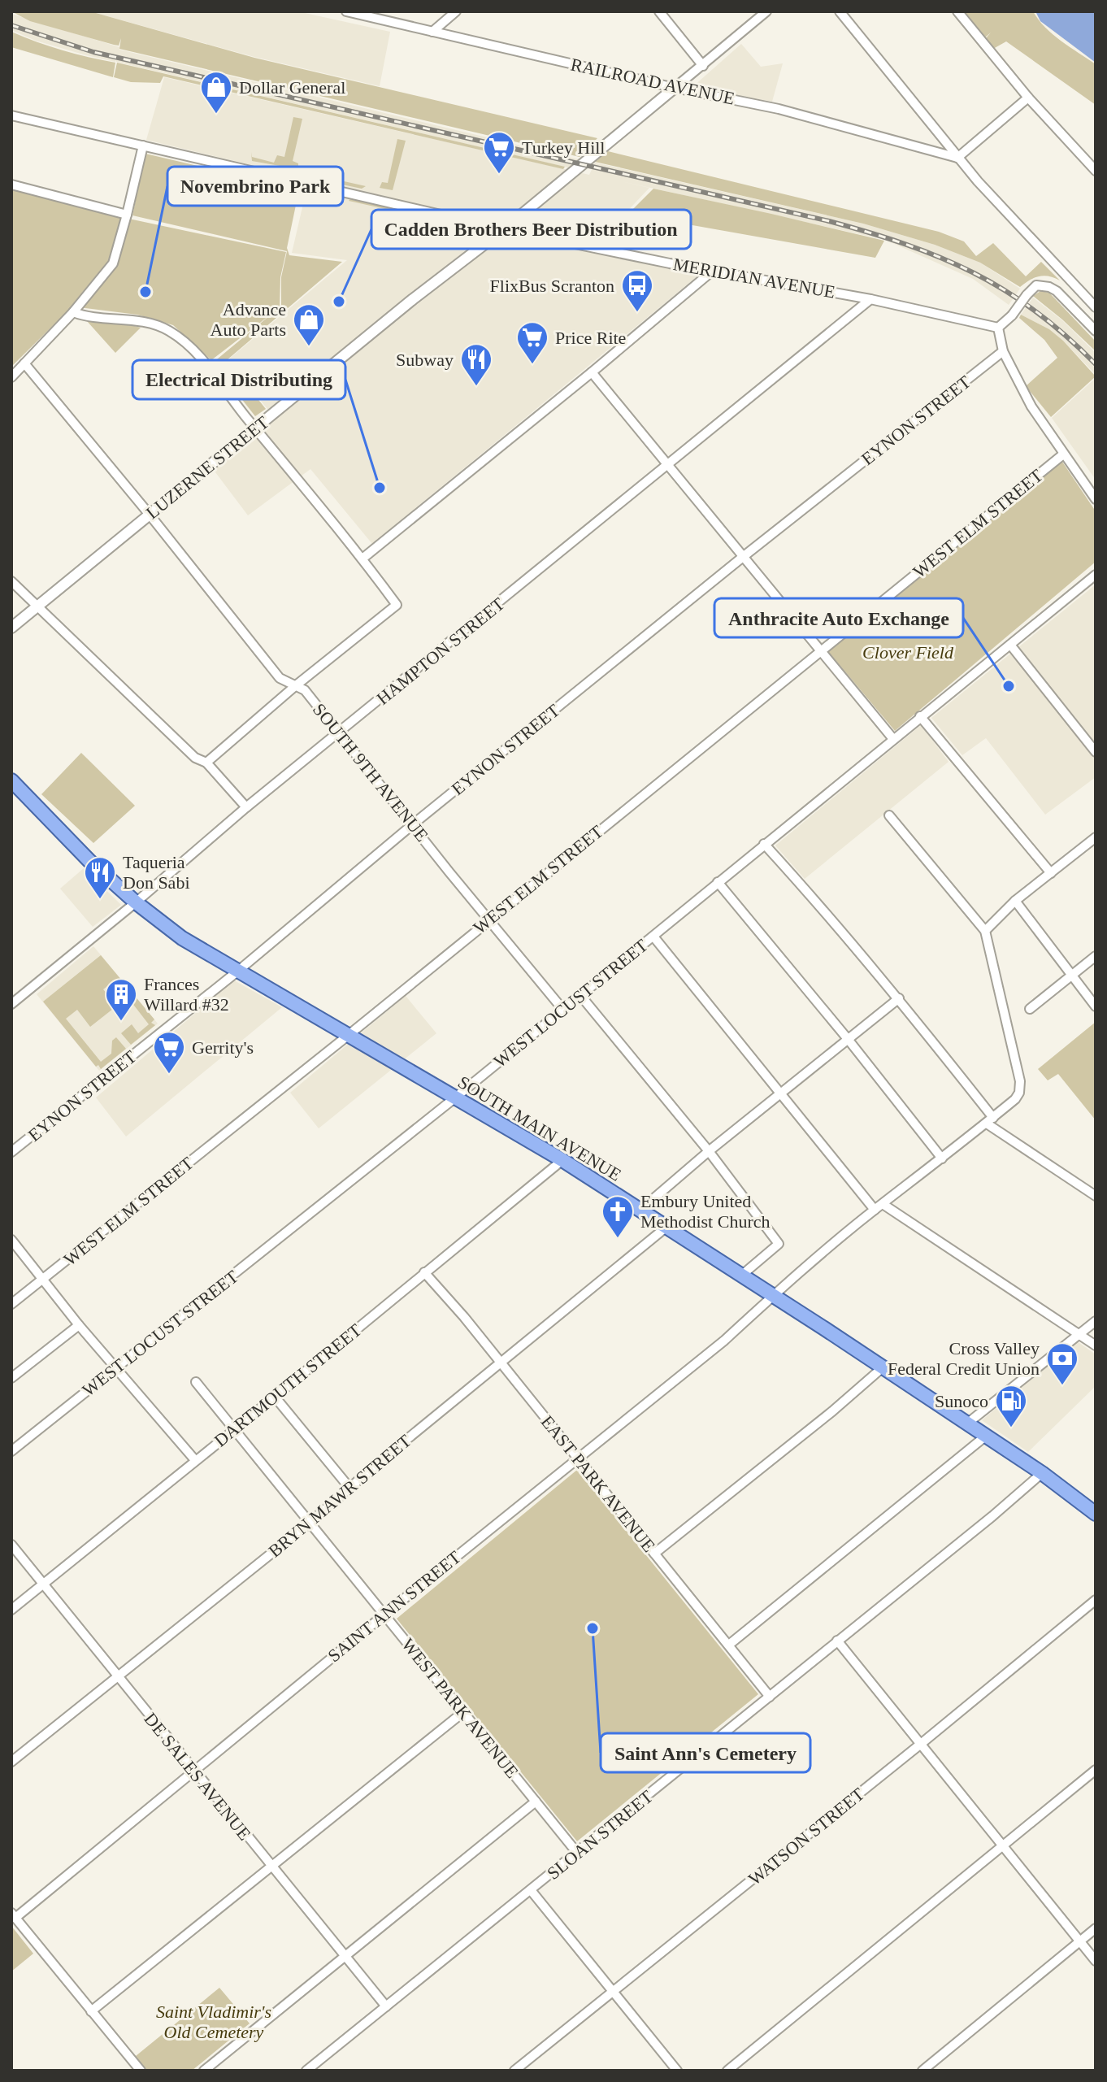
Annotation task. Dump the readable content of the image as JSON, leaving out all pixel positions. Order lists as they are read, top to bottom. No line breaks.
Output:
{"streets":{"main road":["SOUTH MAIN AVENUE"],"street":["RAILROAD AVENUE","MERIDIAN AVENUE","EYNON STREET","LUZERNE STREET","WEST ELM STREET","HAMPTON STREET","SOUTH 9TH AVENUE","WEST LOCUST STREET","DARTMOUTH STREET","EAST PARK AVENUE","BRYN MAWR STREET","SAINT ANN STREET","WEST PARK AVENUE","DE SALES AVENUE","SLOAN STREET","WATSON STREET"]},"crossings":[["RAILROAD AVENUE","LUZERNE STREET"],["MERIDIAN AVENUE","LUZERNE STREET"],["MERIDIAN AVENUE","HAMPTON STREET"],["EYNON STREET","SOUTH 9TH AVENUE"],["EYNON STREET","SOUTH MAIN AVENUE"],["LUZERNE STREET","SOUTH 9TH AVENUE"],["WEST ELM STREET","SOUTH 9TH AVENUE"],["WEST ELM STREET","SOUTH MAIN AVENUE"],["HAMPTON STREET","SOUTH 9TH AVENUE"],["HAMPTON STREET","SOUTH MAIN AVENUE"],["SOUTH 9TH AVENUE","WEST LOCUST STREET"],["WEST LOCUST STREET","SOUTH MAIN AVENUE"],["SOUTH MAIN AVENUE","DARTMOUTH STREET"],["SOUTH MAIN AVENUE","BRYN MAWR STREET"],["SOUTH MAIN AVENUE","SAINT ANN STREET"],["SOUTH MAIN AVENUE","SLOAN STREET"],["DARTMOUTH STREET","EAST PARK AVENUE"],["DARTMOUTH STREET","WEST PARK AVENUE"],["DARTMOUTH STREET","DE SALES AVENUE"],["EAST PARK AVENUE","BRYN MAWR STREET"],["EAST PARK AVENUE","SAINT ANN STREET"],["EAST PARK AVENUE","SLOAN STREET"],["BRYN MAWR STREET","WEST PARK AVENUE"],["BRYN MAWR STREET","DE SALES AVENUE"],["SAINT ANN STREET","WEST PARK AVENUE"],["SAINT ANN STREET","DE SALES AVENUE"],["WEST PARK AVENUE","SLOAN STREET"],["DE SALES AVENUE","SLOAN STREET"]],"parks":["Clover Field","Saint Vladimir's Old Cemetery"],"places":{"shop":["Dollar General","Advance Auto Parts"],"supermarket":["Turkey Hill","Price Rite","Gerrity's"],"other":["Novembrino Park","Cadden Brothers Beer Distribution","Electrical Distributing","Anthracite Auto Exchange","Saint Ann's Cemetery"],"bus stop":["FlixBus Scranton"],"restaurant":["Subway","Taqueria Don Sabi"],"building":["Frances Willard #32"],"church":["Embury United Methodist Church"],"bank":["Cross Valley Federal Credit Union"],"fuel station":["Sunoco"]}}
